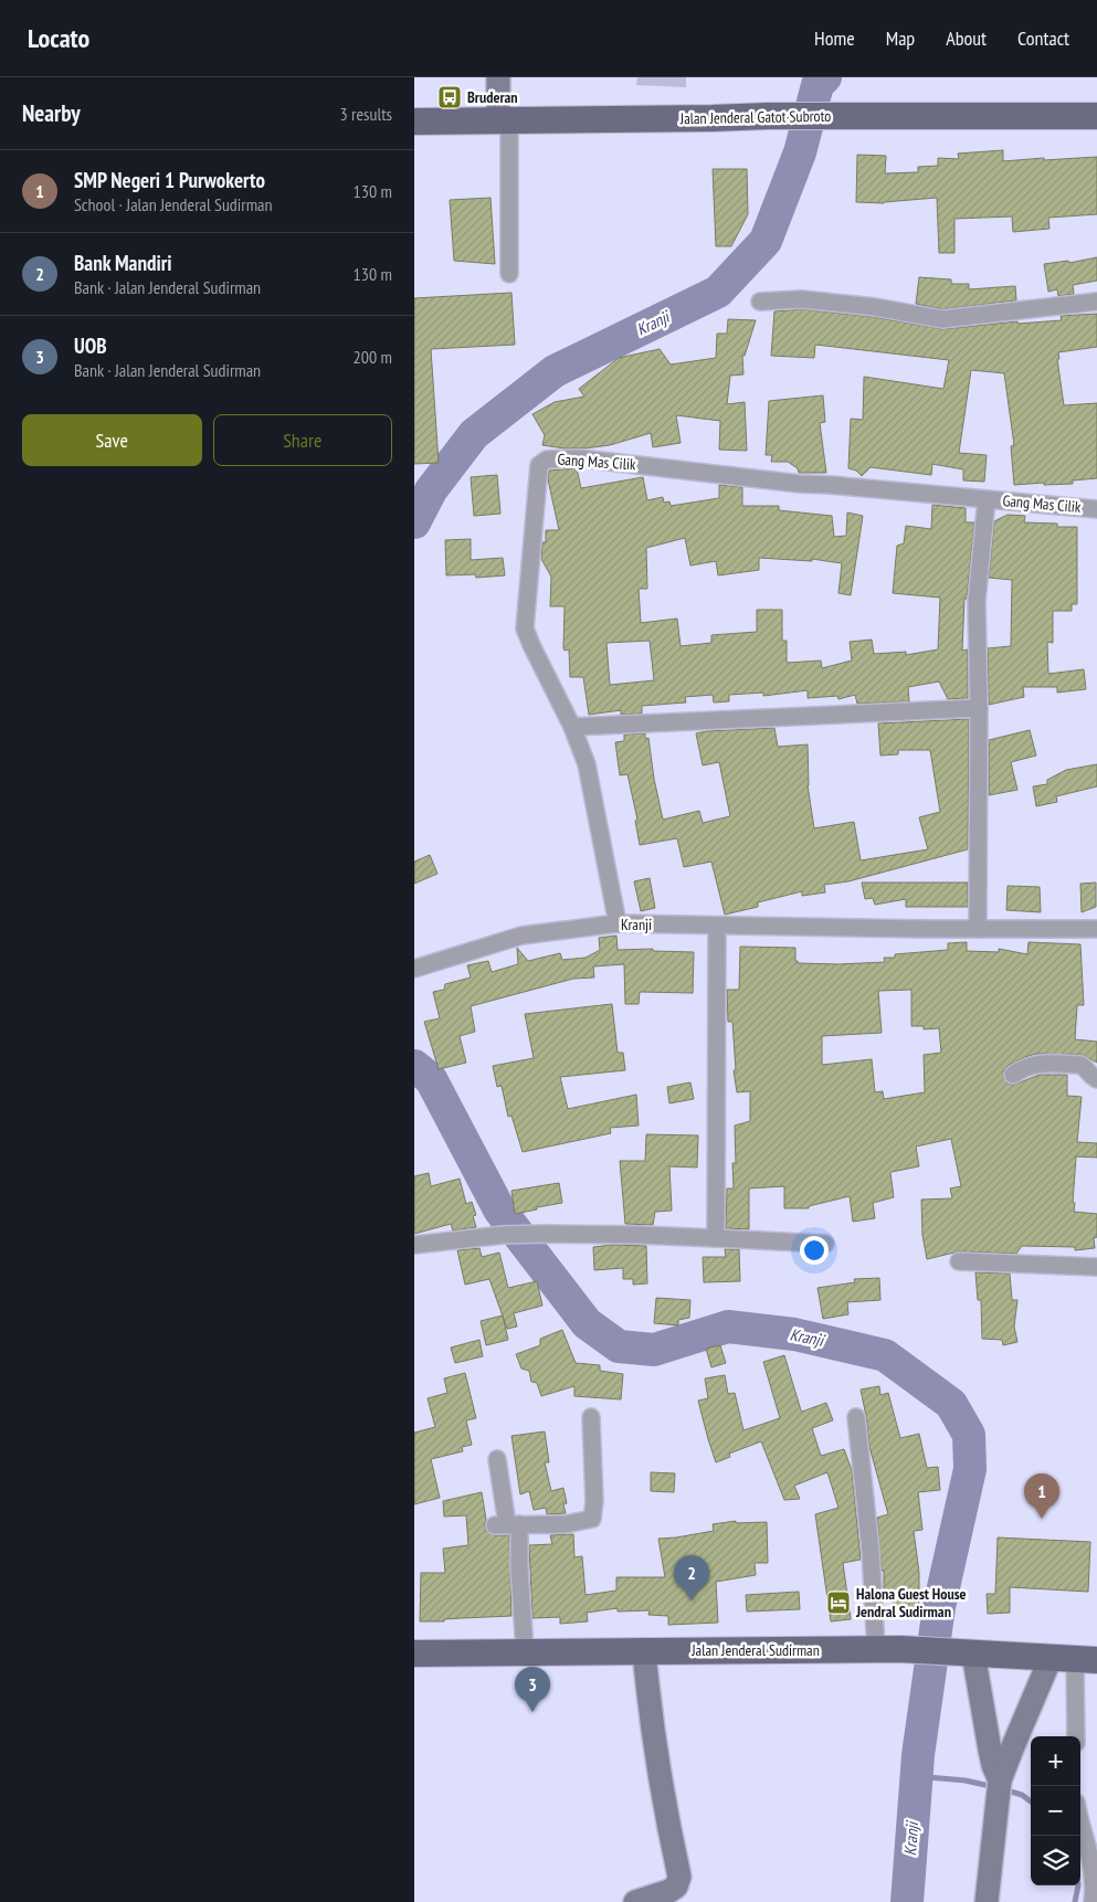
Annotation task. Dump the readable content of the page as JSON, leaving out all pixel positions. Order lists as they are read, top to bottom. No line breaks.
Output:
{"streets":{"main road":["Jalan Jenderal Gatot Subroto","Jalan Jenderal Sudirman"],"street":["Gang Mas Cilik","Kranji"]},"crossings":[["Gang Mas Cilik","Kranji"]],"water":["Kranji"],"places":{"bus stop":["Bruderan"],"hotel":["Halona Guest House Jendral Sudirman"]},"page":{"header":"Locato","nav":["Home","Map","About","Contact"],"heading":["Nearby","3 results"],"list":[{"mark":"1","name":"SMP Negeri 1 Purwokerto","note":"School · Jalan Jenderal Sudirman","value":"130 m"},{"mark":"2","name":"Bank Mandiri","note":"Bank · Jalan Jenderal Sudirman","value":"130 m"},{"mark":"3","name":"UOB","note":"Bank · Jalan Jenderal Sudirman","value":"200 m"}],"buttons":["Save","Share"],"pins":["1","2","3"],"map_buttons":["+","−"]}}
